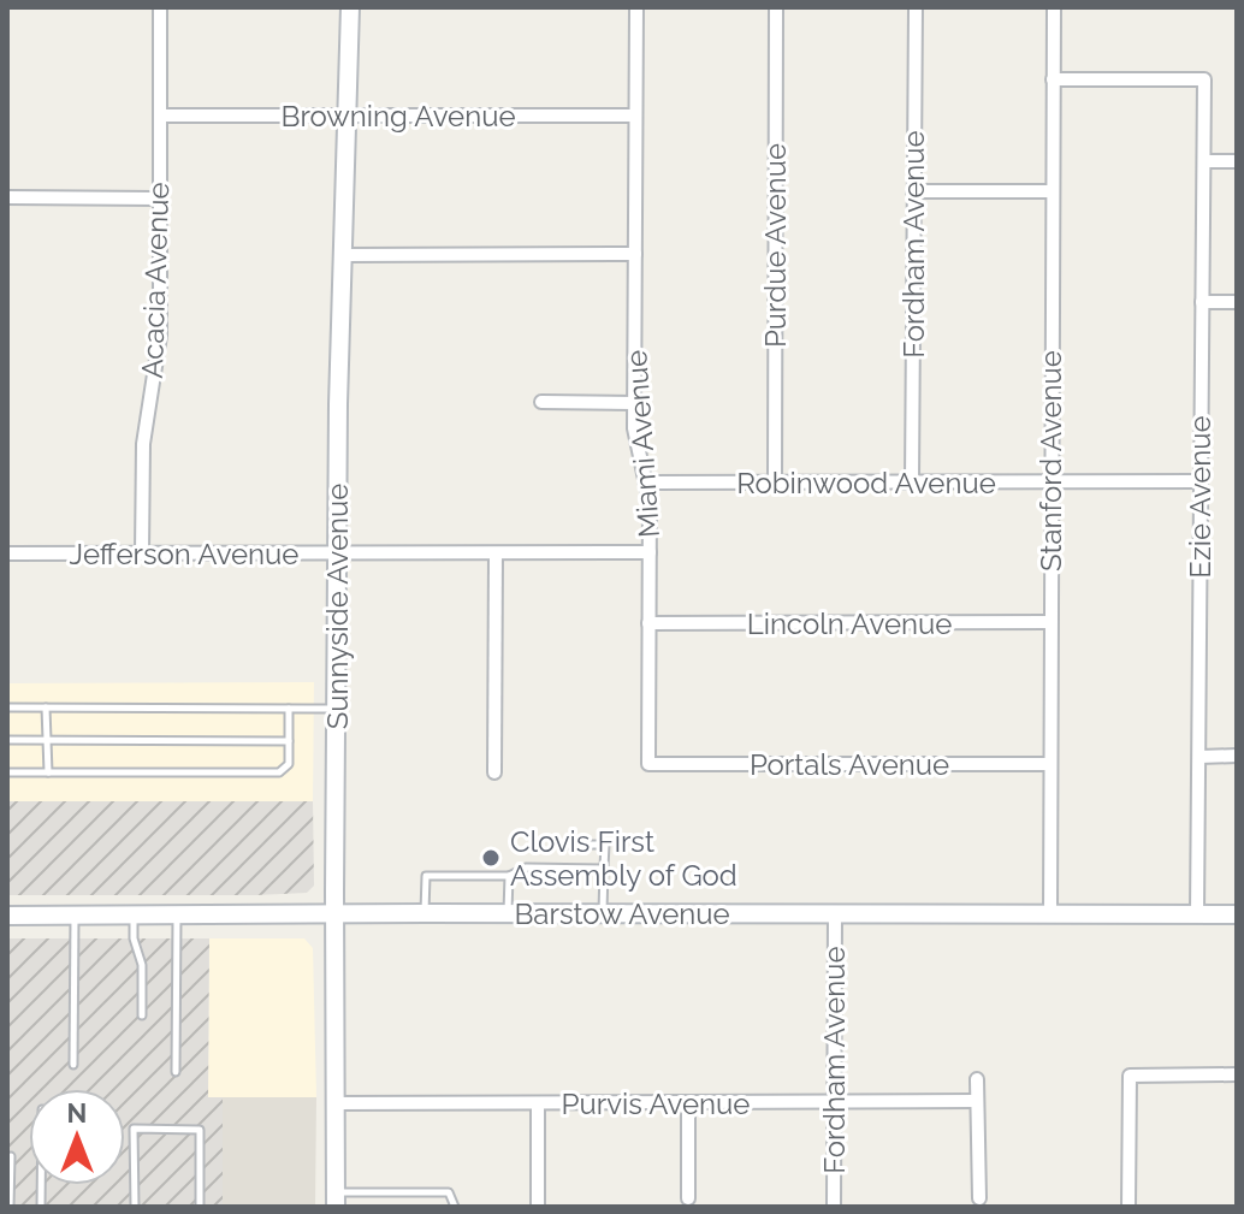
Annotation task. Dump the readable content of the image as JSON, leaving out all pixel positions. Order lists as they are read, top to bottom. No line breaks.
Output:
{"streets":{"main road":["Sunnyside Avenue","Barstow Avenue"],"street":["Browning Avenue","Fordham Avenue","Purdue Avenue","Acacia Avenue","Miami Avenue","Stanford Avenue","Robinwood Avenue","Ezie Avenue","Jefferson Avenue","Lincoln Avenue","Portals Avenue","Purvis Avenue"]},"crossings":[["Browning Avenue","Acacia Avenue"],["Browning Avenue","Miami Avenue"],["Browning Avenue","Sunnyside Avenue"],["Fordham Avenue","Robinwood Avenue"],["Fordham Avenue","Barstow Avenue"],["Fordham Avenue","Purvis Avenue"],["Purdue Avenue","Robinwood Avenue"],["Acacia Avenue","Jefferson Avenue"],["Miami Avenue","Robinwood Avenue"],["Miami Avenue","Jefferson Avenue"],["Miami Avenue","Lincoln Avenue"],["Miami Avenue","Portals Avenue"],["Stanford Avenue","Robinwood Avenue"],["Stanford Avenue","Ezie Avenue"],["Stanford Avenue","Lincoln Avenue"],["Stanford Avenue","Portals Avenue"],["Stanford Avenue","Barstow Avenue"],["Robinwood Avenue","Ezie Avenue"],["Ezie Avenue","Barstow Avenue"],["Jefferson Avenue","Sunnyside Avenue"],["Sunnyside Avenue","Barstow Avenue"],["Sunnyside Avenue","Purvis Avenue"]],"places":["Clovis First Assembly of God"],"north":"top"}
